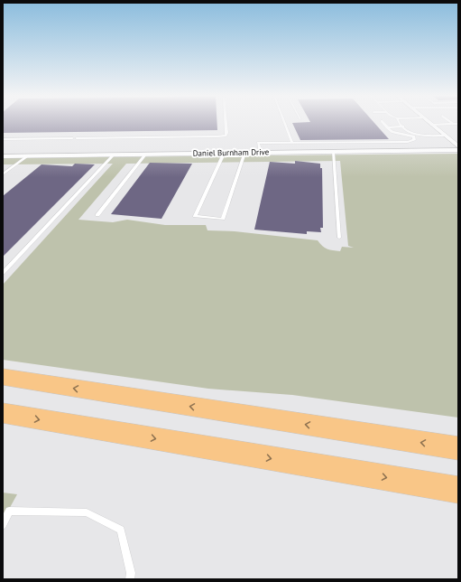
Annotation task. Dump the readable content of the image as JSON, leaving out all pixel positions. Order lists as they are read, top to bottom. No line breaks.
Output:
{"streets":{"street":["Daniel Burnham Drive"]}}
